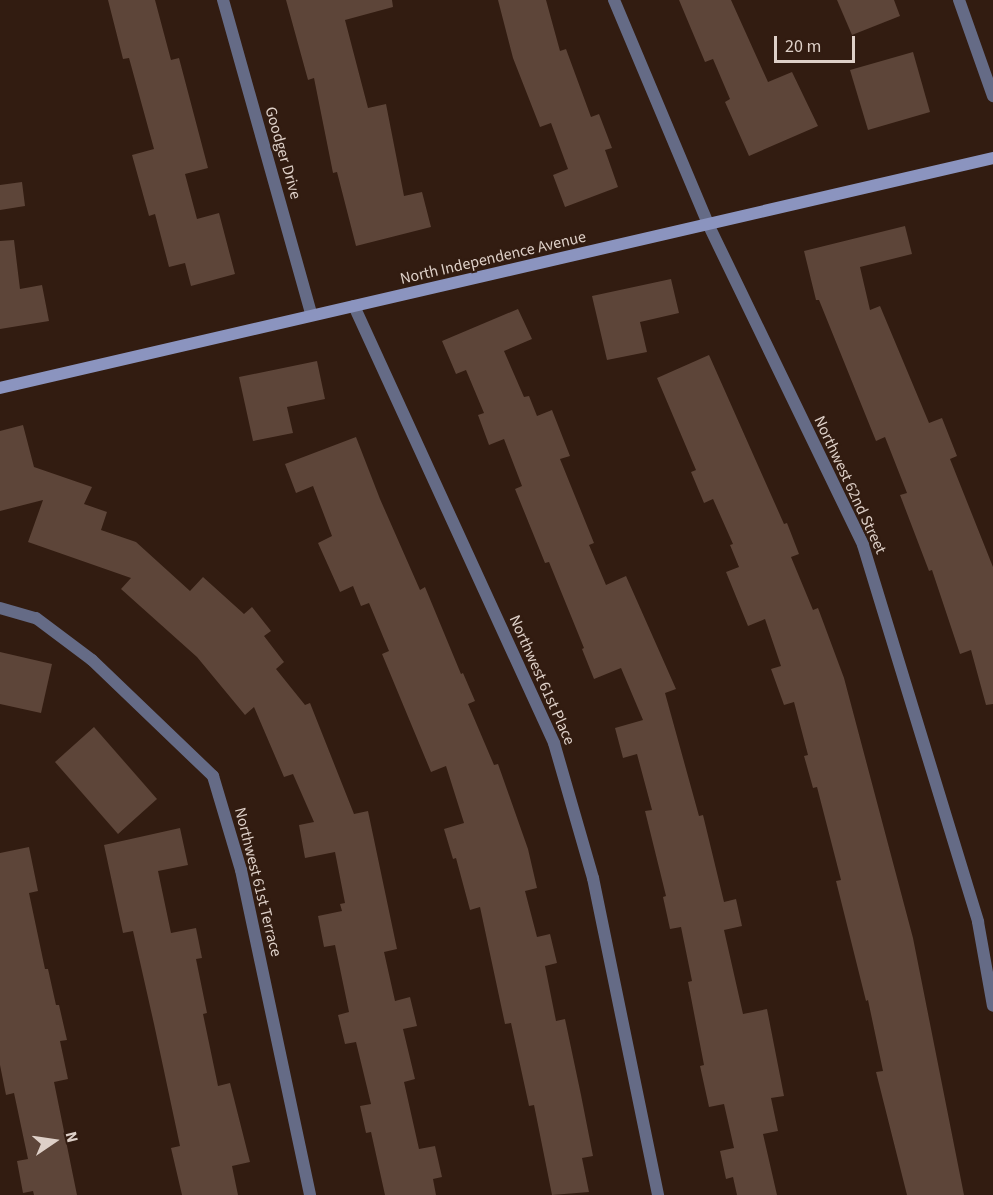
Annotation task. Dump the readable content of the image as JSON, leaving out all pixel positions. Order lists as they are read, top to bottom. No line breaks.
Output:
{"streets":{"street":["Goodger Drive","North Independence Avenue","Northwest 62nd Street","Northwest 61st Place","Northwest 61st Terrace"]},"crossings":[["Goodger Drive","North Independence Avenue"],["North Independence Avenue","Northwest 62nd Street"],["North Independence Avenue","Northwest 61st Place"]],"scale_bar":"20 m","north":"right"}
